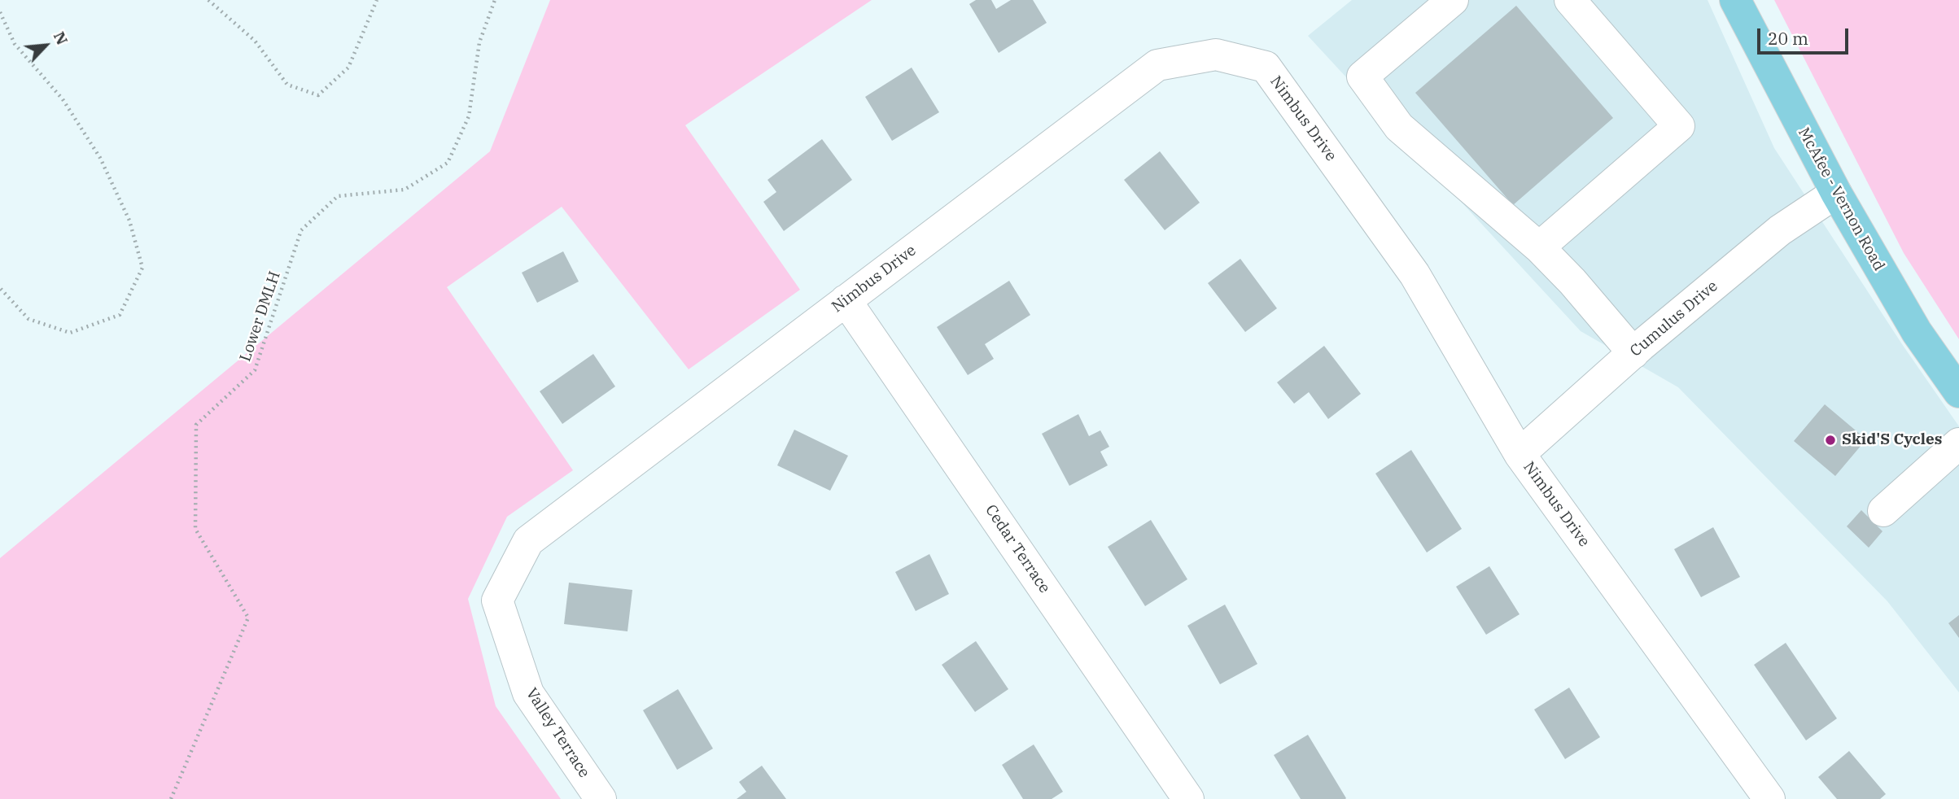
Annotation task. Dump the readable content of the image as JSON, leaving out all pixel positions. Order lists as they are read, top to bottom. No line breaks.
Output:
{"streets":{"main road":["McAfee - Vernon Road"],"street":["Nimbus Drive","Cumulus Drive","Cedar Terrace","Valley Terrace"],"path":["Lower DMLH"]},"crossings":[["Nimbus Drive","Cumulus Drive"],["Nimbus Drive","Cedar Terrace"],["Nimbus Drive","Valley Terrace"],["McAfee - Vernon Road","Cumulus Drive"]],"places":["Skid'S Cycles"],"scale_bar":"20 m","north":"top right"}
